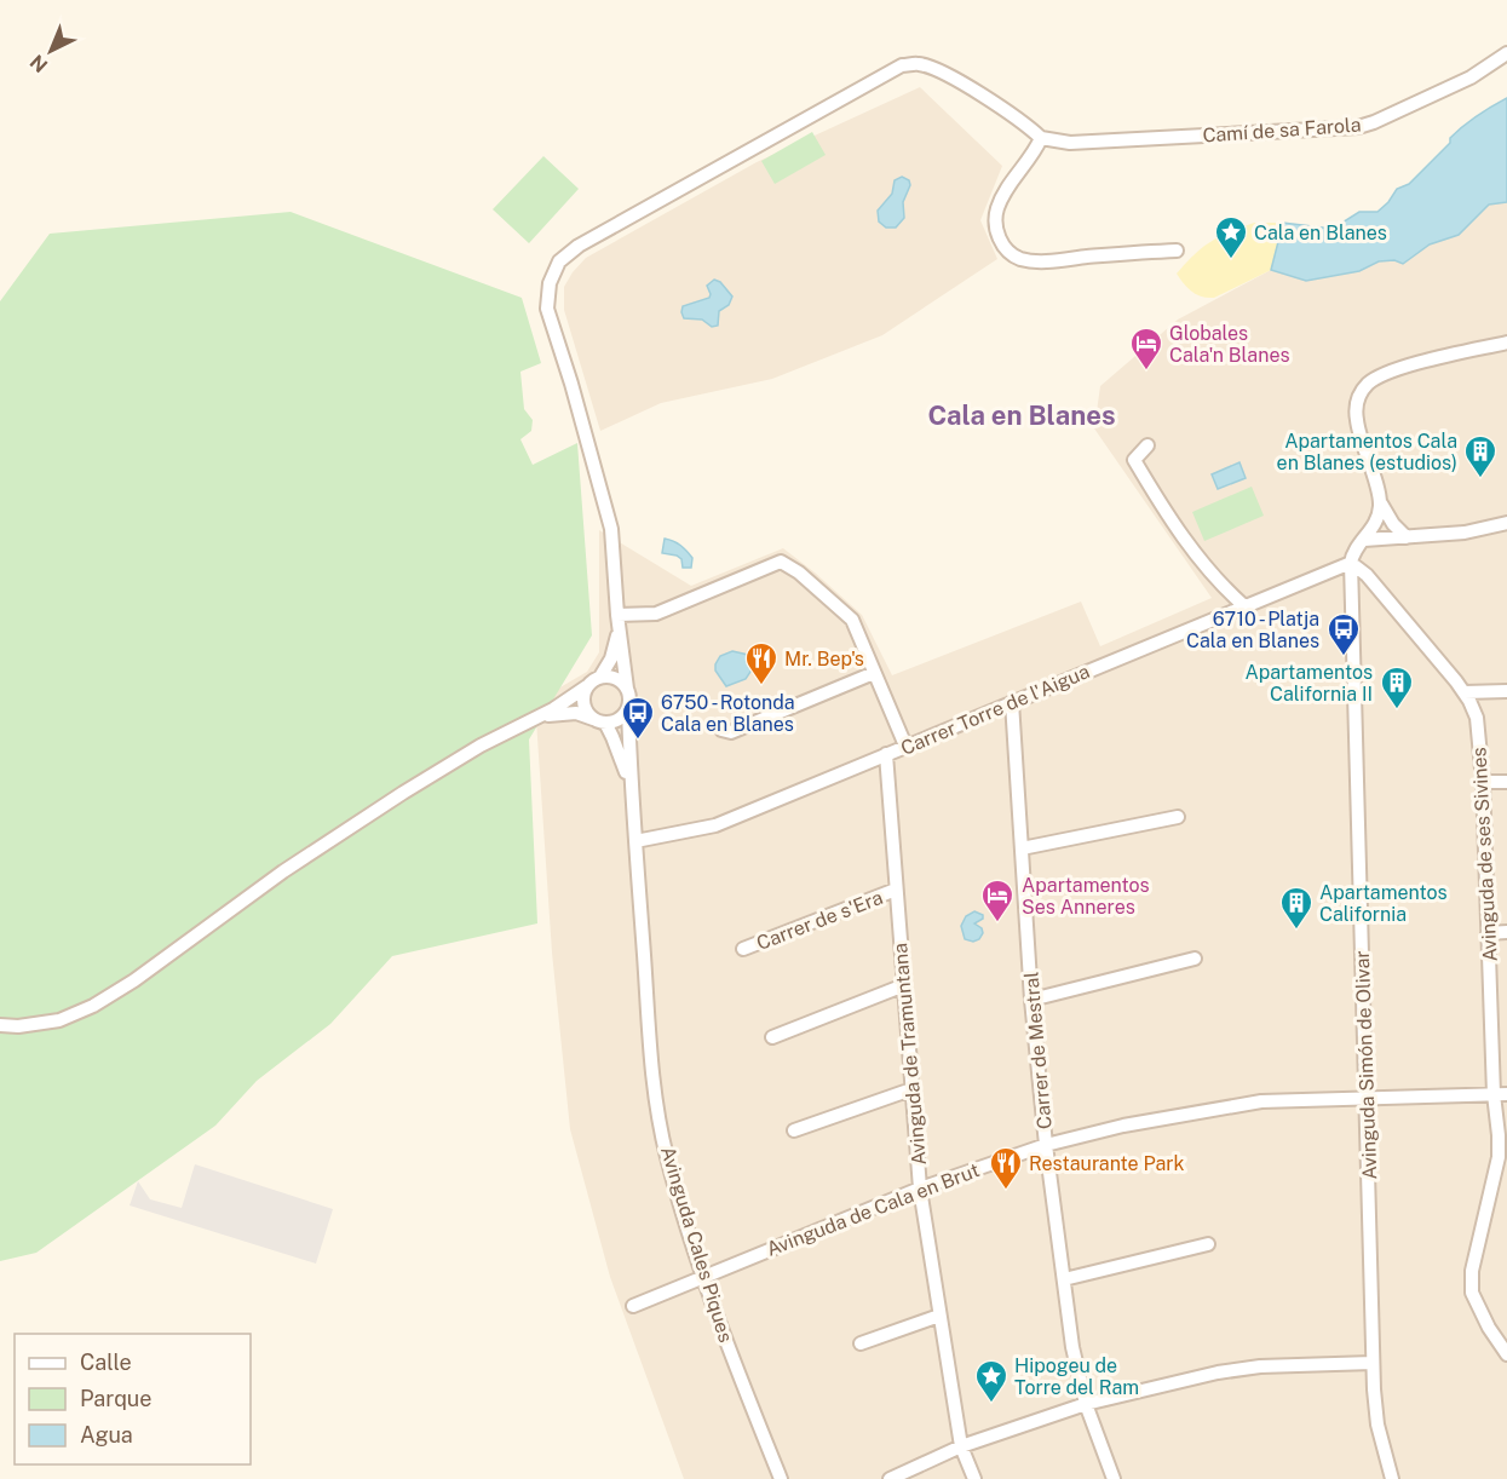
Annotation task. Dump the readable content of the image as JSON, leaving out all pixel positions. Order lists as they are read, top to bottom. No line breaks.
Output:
{"streets":{"street":["Camí de sa Farola","Carrer Torre de l'Aigua","Avinguda de ses Sivines","Carrer de s'Era","Carrer de Mestral","Avinguda de Tramuntana","Avinguda Simón de Olivar","Avinguda de Cala en Brut","Avinguda Cales Piques"]},"crossings":[["Carrer Torre de l'Aigua","Avinguda de ses Sivines"],["Carrer Torre de l'Aigua","Carrer de Mestral"],["Carrer Torre de l'Aigua","Avinguda de Tramuntana"],["Carrer Torre de l'Aigua","Avinguda Simón de Olivar"],["Carrer Torre de l'Aigua","Avinguda Cales Piques"],["Avinguda de ses Sivines","Avinguda Simón de Olivar"],["Avinguda de ses Sivines","Avinguda de Cala en Brut"],["Carrer de s'Era","Avinguda de Tramuntana"],["Carrer de Mestral","Avinguda de Cala en Brut"],["Avinguda de Tramuntana","Avinguda de Cala en Brut"],["Avinguda Simón de Olivar","Avinguda de Cala en Brut"],["Avinguda de Cala en Brut","Avinguda Cales Piques"]],"districts":["Cala en Blanes"],"places":{"place":["Cala en Blanes","Hipogeu de Torre del Ram"],"hotel":["Globales Cala'n Blanes","Apartamentos Ses Anneres"],"building":["Apartamentos Cala en Blanes (estudios)","Apartamentos California II","Apartamentos California"],"bus stop":["6710 - Platja Cala en Blanes","6750 - Rotonda Cala en Blanes"],"restaurant":["Mr. Bep's","Restaurante Park"]},"legend":["Calle","Parque","Agua"],"north":"bottom left"}
